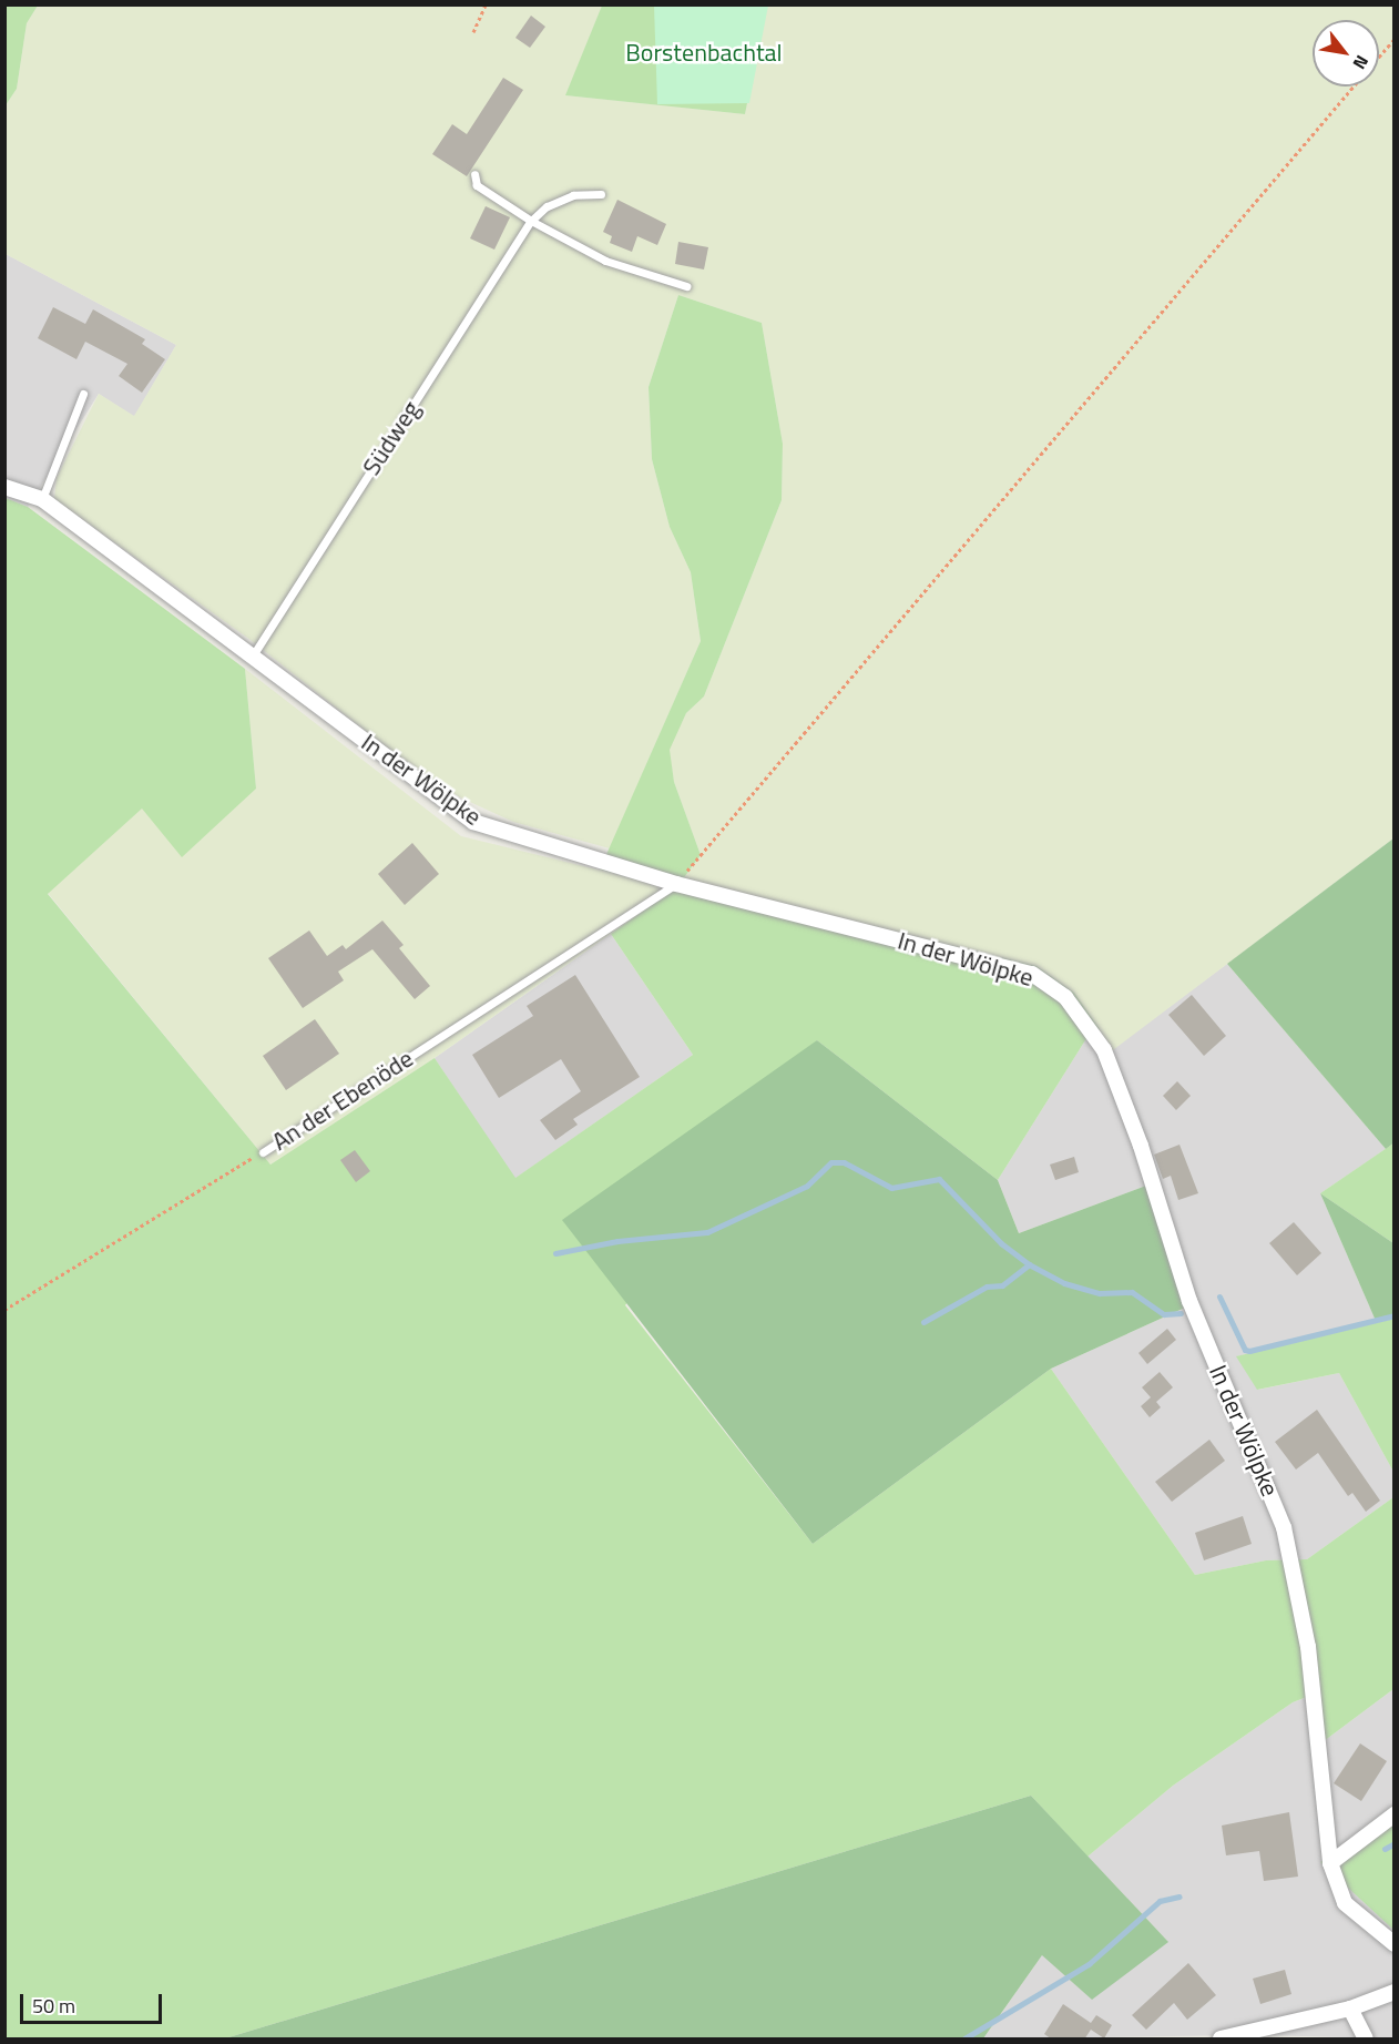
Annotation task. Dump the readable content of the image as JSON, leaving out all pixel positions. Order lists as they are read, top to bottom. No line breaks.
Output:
{"streets":{"street":["In der Wölpke"],"lane":["Südweg","An der Ebenöde"]},"crossings":[["Südweg","In der Wölpke"],["In der Wölpke","An der Ebenöde"]],"parks":["Borstenbachtal"],"scale_bar":"50 m","north":"bottom right"}
